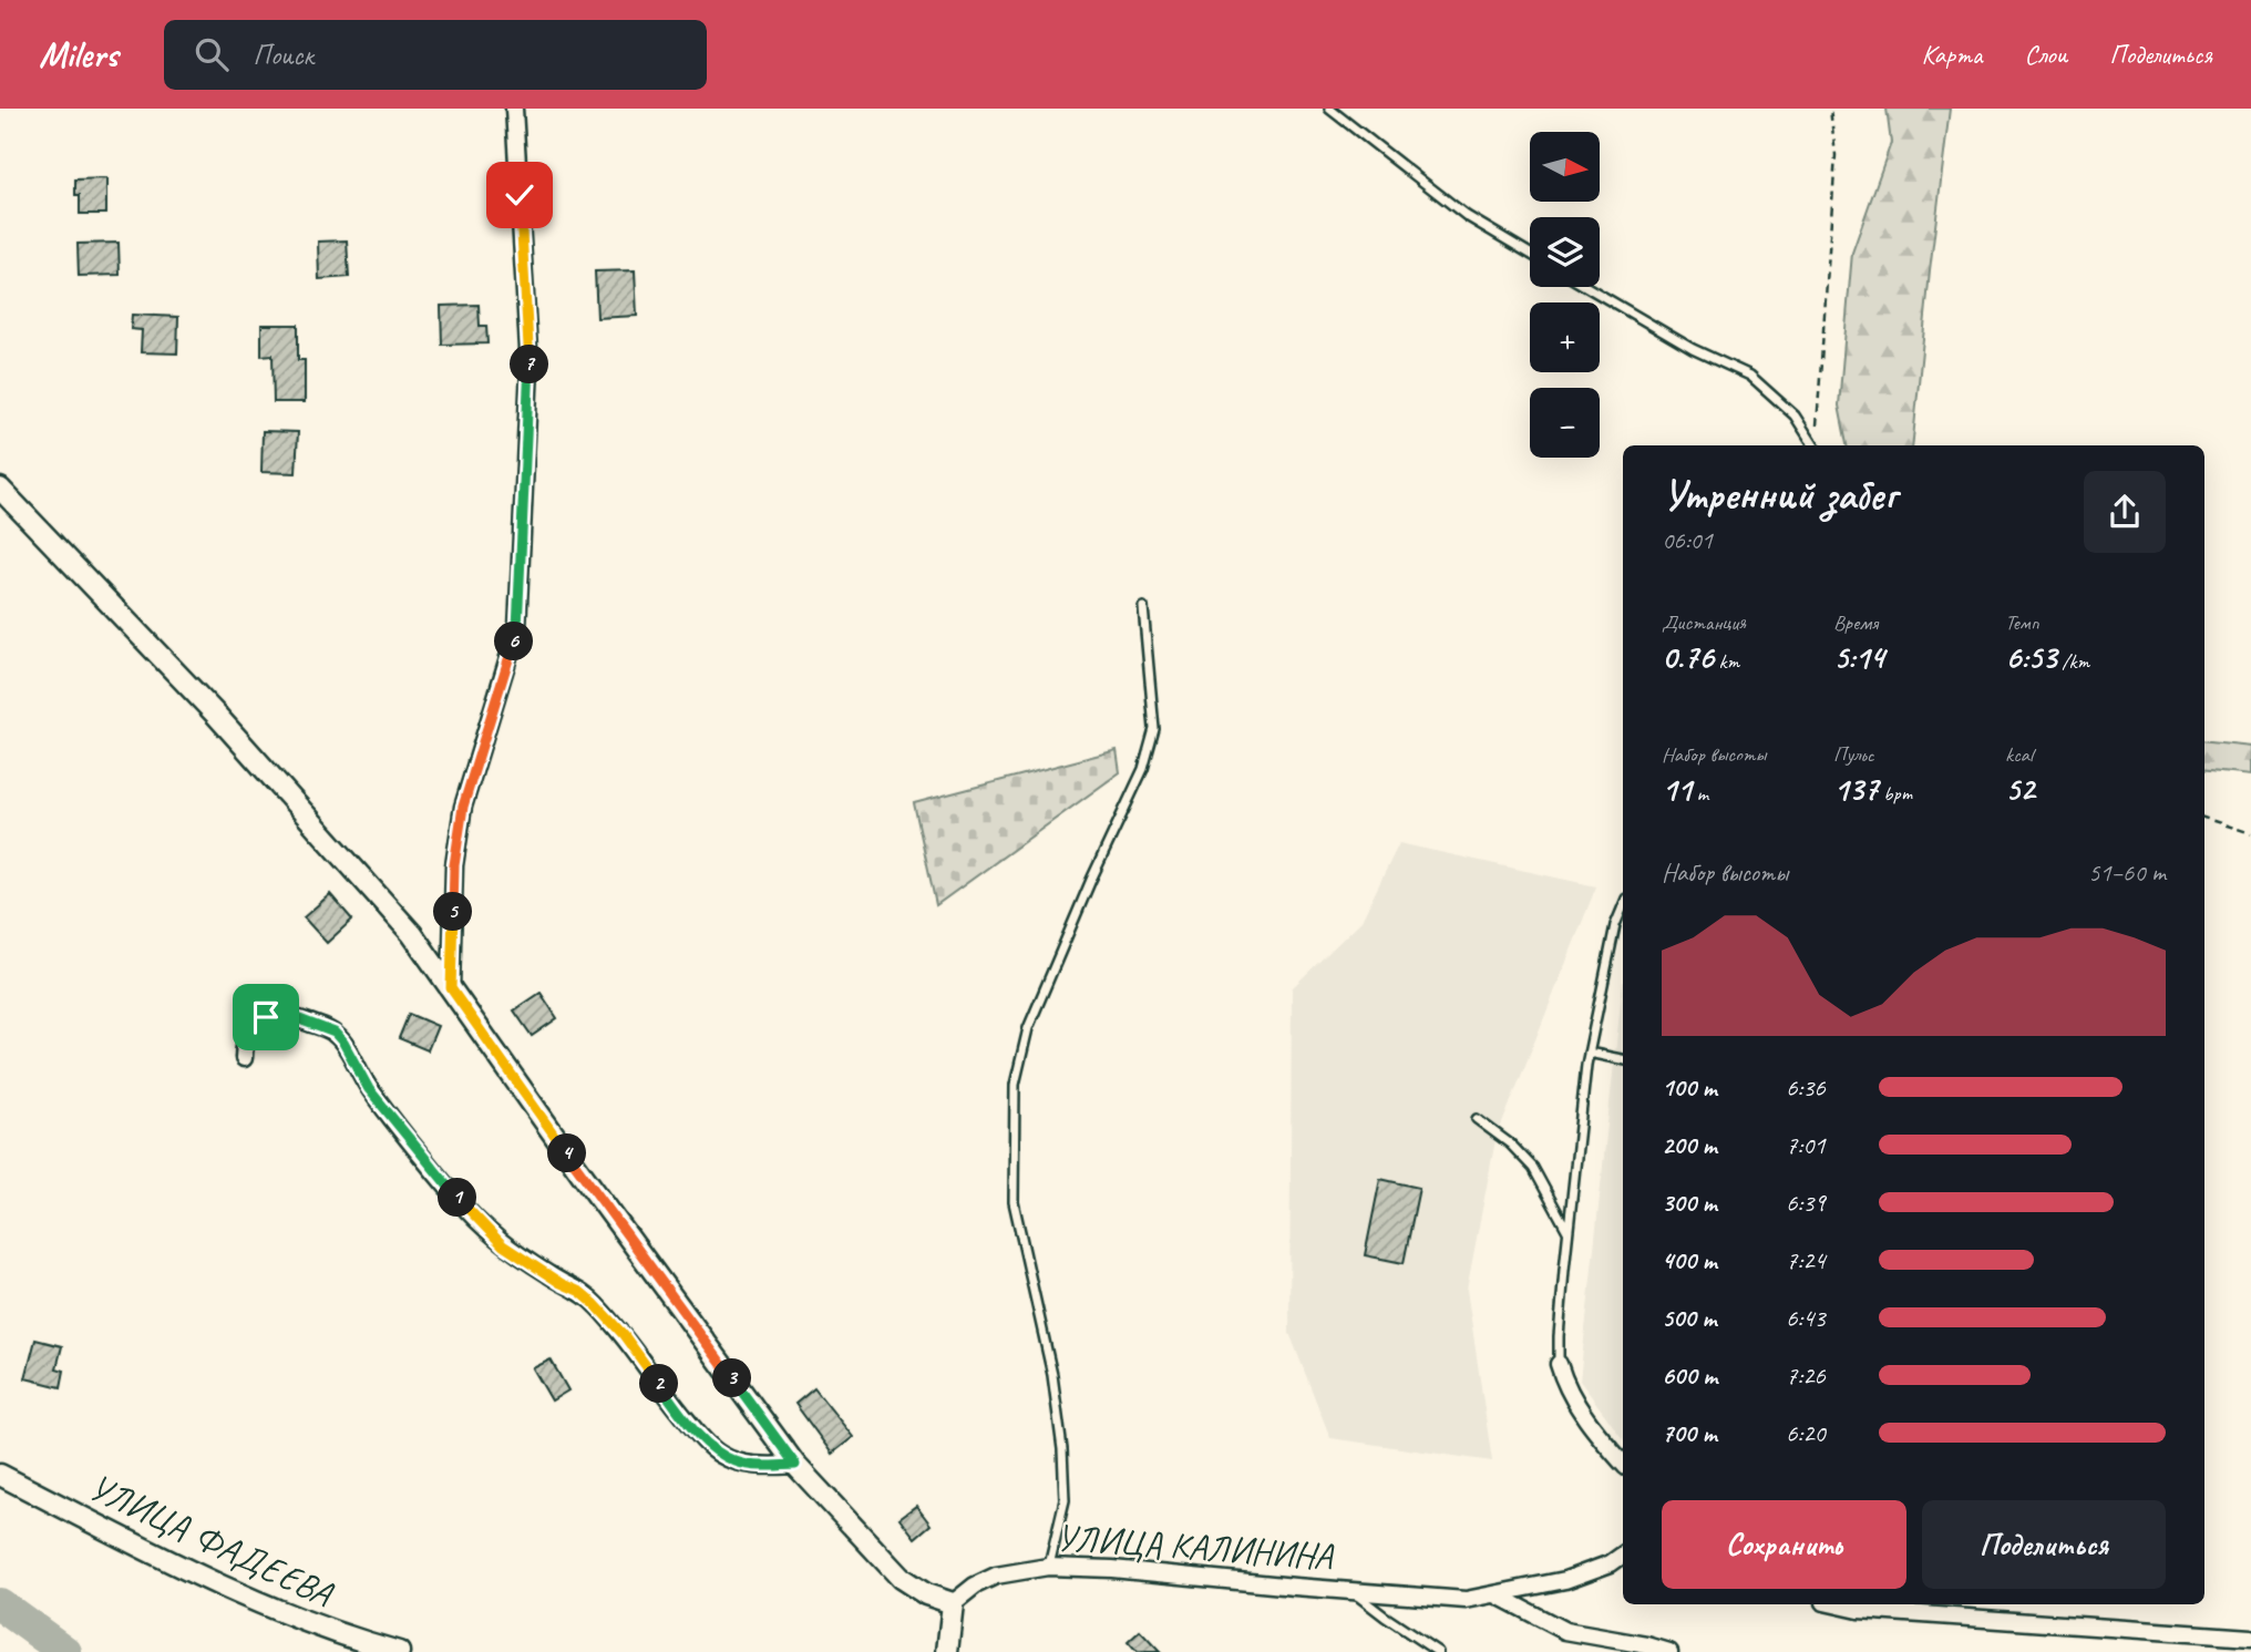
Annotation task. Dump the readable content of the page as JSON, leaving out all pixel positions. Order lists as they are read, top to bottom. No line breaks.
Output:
{"streets":{"street":["УЛИЦА ФАДЕЕВА","УЛИЦА КАЛИНИНА"]},"north":"right","page":{"header":"Milers","search":"Поиск","nav":["Карта","Слои","Поделиться"],"map_buttons":["+","−"],"pins":["7","6","5","4","1","3","2"],"heading":["Утренний забег","06:01"],"stats":[["Дистанция","0.76 km"],["Время","5:14"],["Темп","6:53 /km"],["Набор высоты","11 m"],["Пульс","137 bpm"],["kcal","52"]],"chart":["Набор высоты","51–60 m"],"list":[{"name":"100 m","note":"6:36"},{"name":"200 m","note":"7:01"},{"name":"300 m","note":"6:39"},{"name":"400 m","note":"7:24"},{"name":"500 m","note":"6:43"},{"name":"600 m","note":"7:26"},{"name":"700 m","note":"6:20"}],"buttons":["Сохранить","Поделиться"]}}
